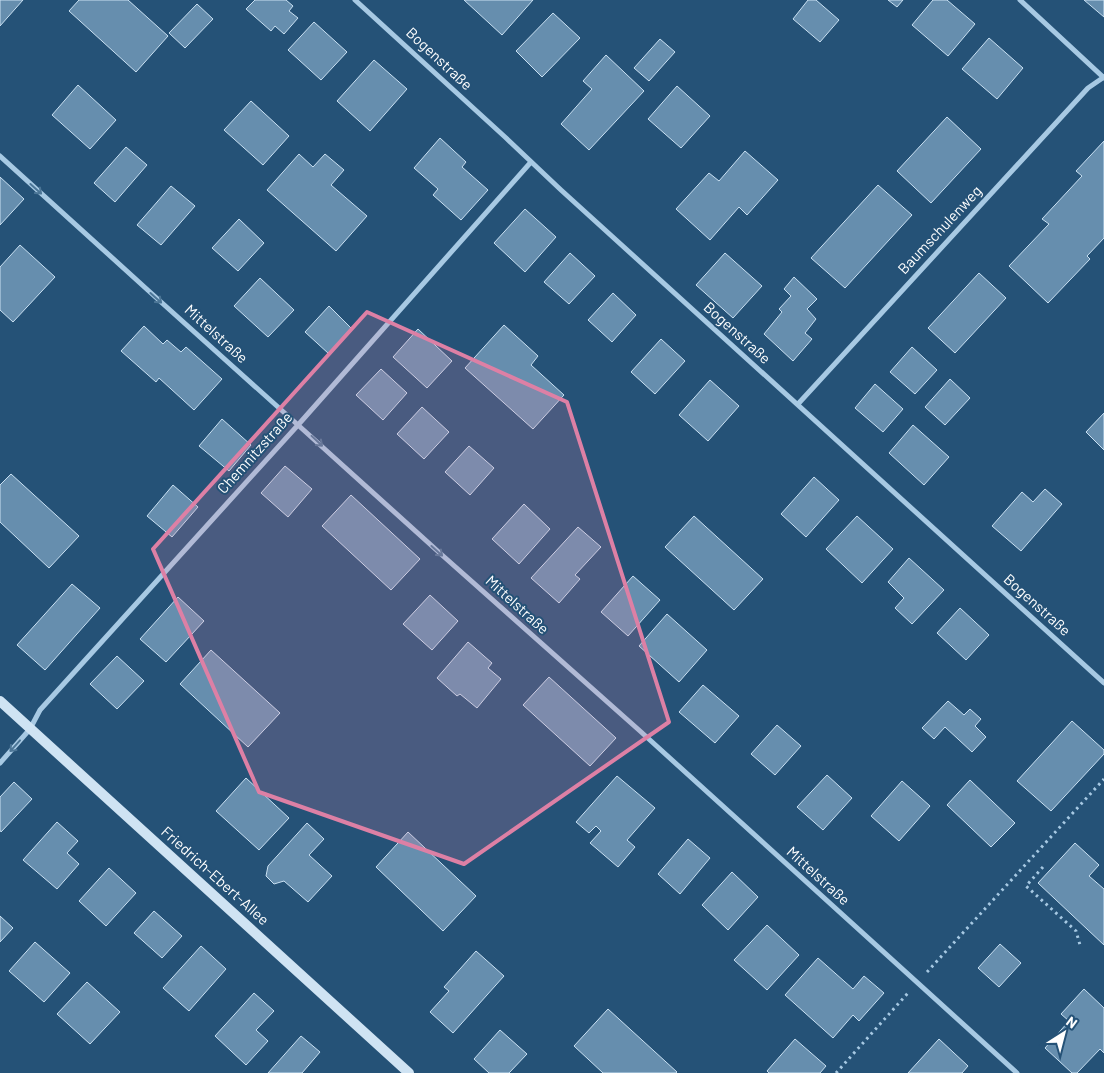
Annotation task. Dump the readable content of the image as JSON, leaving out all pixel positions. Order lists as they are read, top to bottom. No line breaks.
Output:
{"streets":{"street":["Bogenstraße","Baumschulenweg","Mittelstraße","Chemnitzstraße","Friedrich-Ebert-Allee"]},"crossings":[["Bogenstraße","Baumschulenweg"],["Bogenstraße","Chemnitzstraße"],["Mittelstraße","Chemnitzstraße"],["Chemnitzstraße","Friedrich-Ebert-Allee"]],"one_way":["Mittelstraße"],"north":"top right"}
